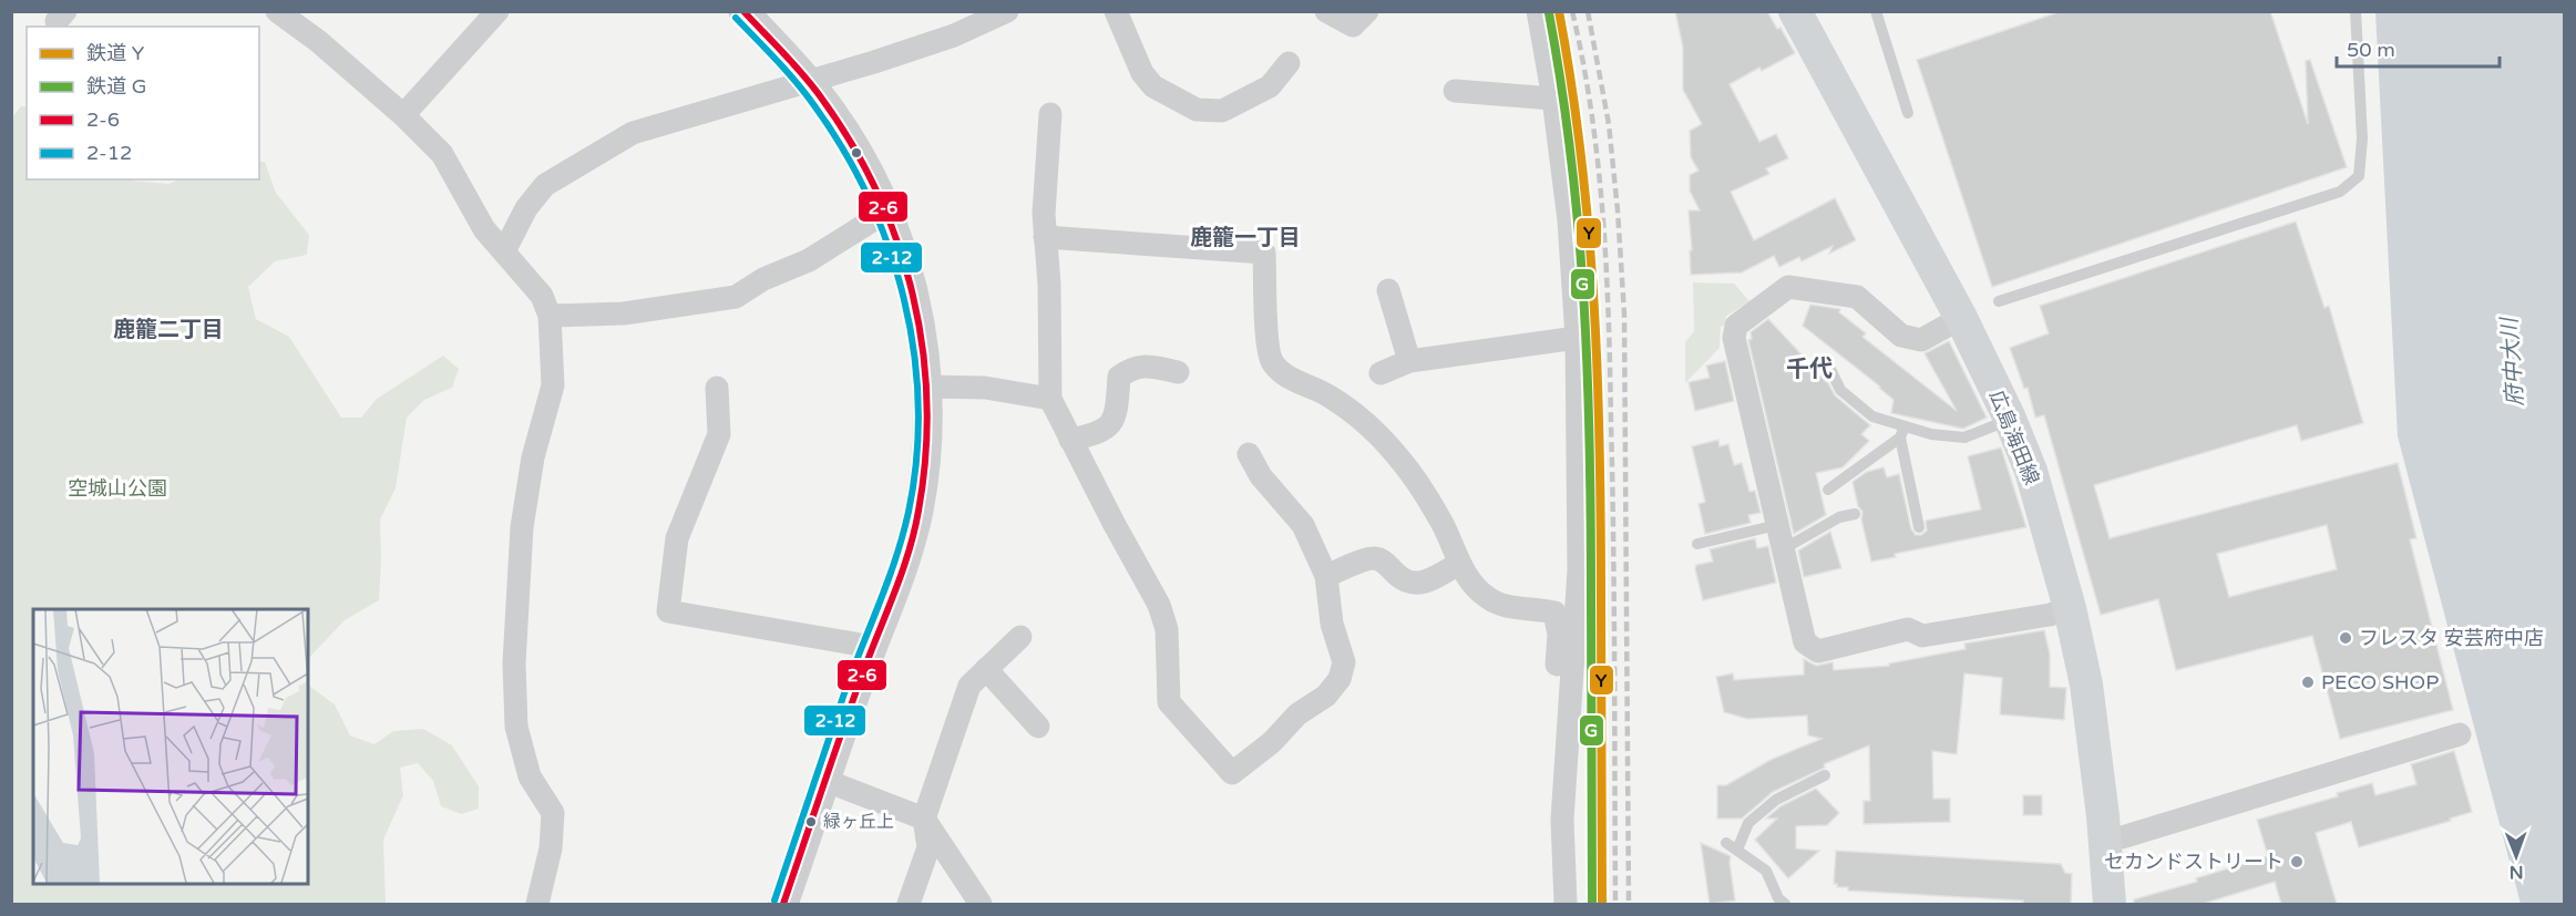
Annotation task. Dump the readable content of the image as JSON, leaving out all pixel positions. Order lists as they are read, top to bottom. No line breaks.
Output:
{"streets":{"main road":["広島海田線"]},"districts":["鹿籠一丁目","鹿籠二丁目","千代"],"water":["府中大川"],"parks":["空城山公園"],"places":["フレスタ 安芸府中店","PECO SHOP","緑ヶ丘上","セカンドストリート"],"lines":["rail line Y","transit line 2-6","rail line G","transit line 2-12"],"legend":["鉄道 Y","鉄道 G","2-6","2-12"],"scale_bar":"50 m","north":"bottom"}
